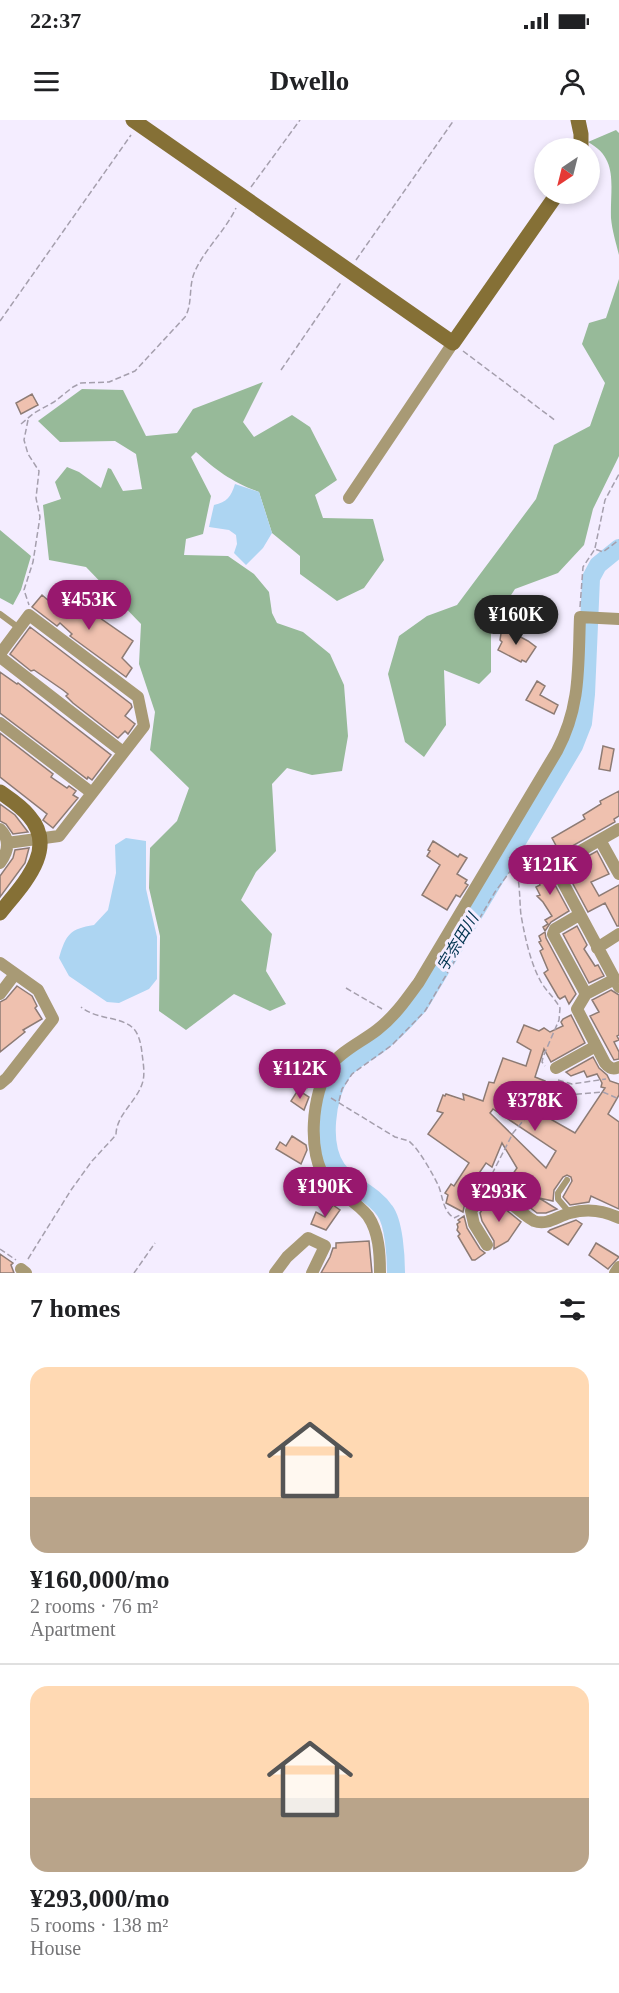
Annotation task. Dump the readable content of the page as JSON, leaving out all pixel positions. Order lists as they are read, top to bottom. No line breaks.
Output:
{"water":["宇奈田川"],"north":"bottom left","page":{"status":"22:37","header":"Dwello","price":["¥453K","¥160K","¥121K","¥112K","¥378K","¥190K","¥293K"],"heading":"7 homes","list":[{"name":"¥160,000/mo","note":"2 rooms · 76 m² · Apartment"},{"name":"¥293,000/mo","note":"5 rooms · 138 m² · House"}]}}
